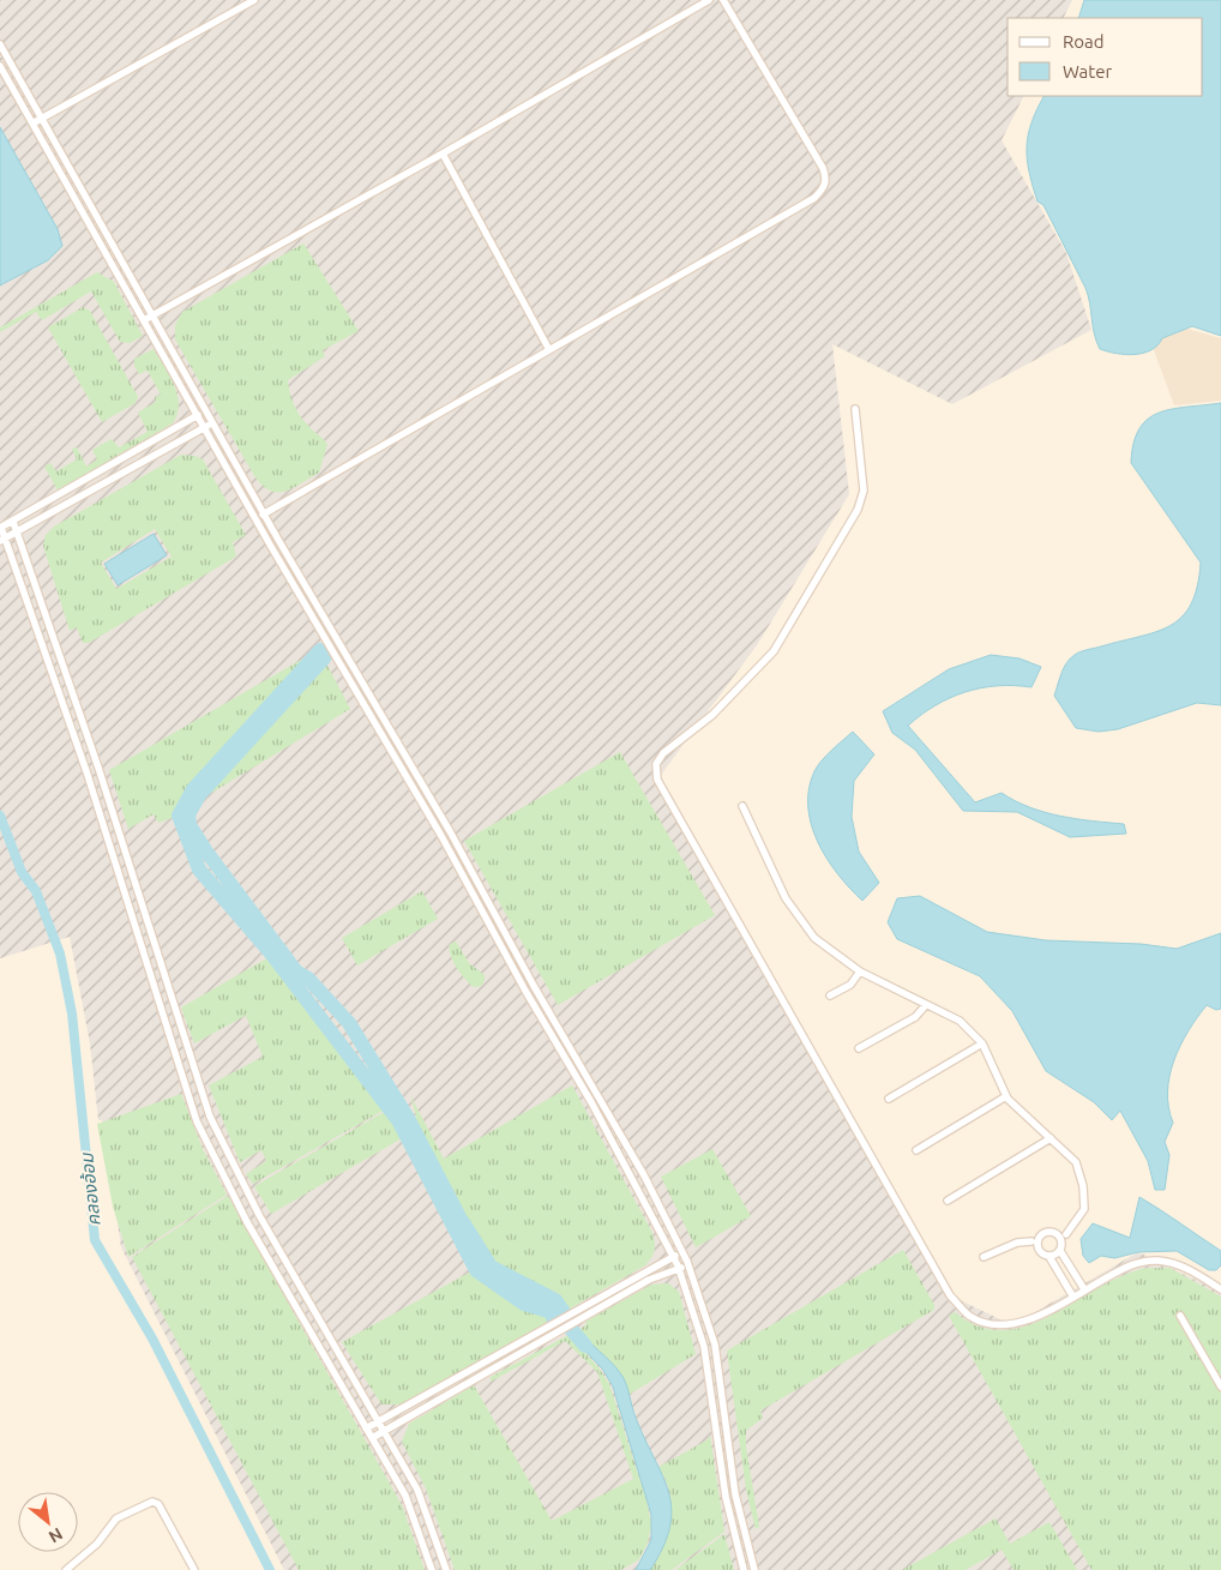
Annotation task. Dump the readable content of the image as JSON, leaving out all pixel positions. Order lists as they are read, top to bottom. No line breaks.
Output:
{"water":["คลองอ้อม"],"legend":["Road","Water"],"north":"bottom right"}
